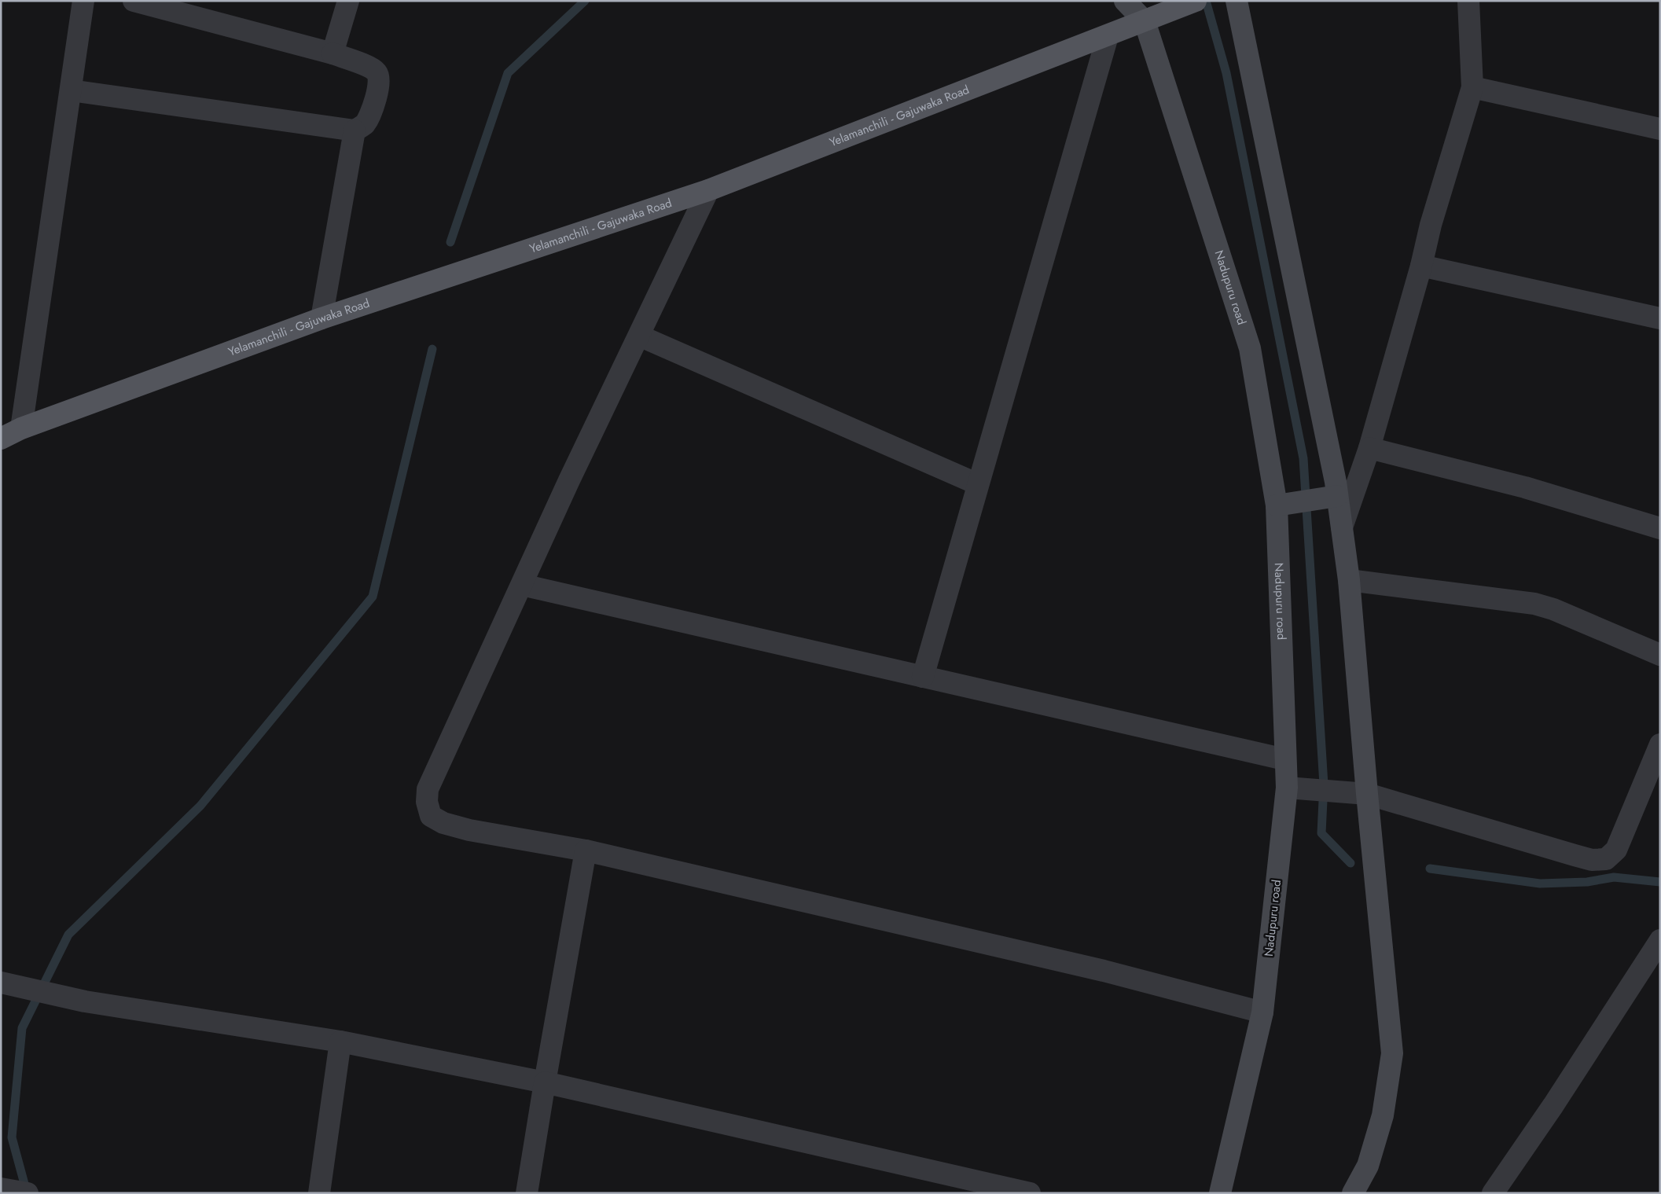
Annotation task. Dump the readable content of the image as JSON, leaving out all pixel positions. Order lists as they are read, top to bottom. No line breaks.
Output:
{"streets":{"main road":["Yelamanchili - Gajuwaka Road"],"street":["Nadupuru road"]},"crossings":[["Yelamanchili - Gajuwaka Road","Nadupuru road"]]}
